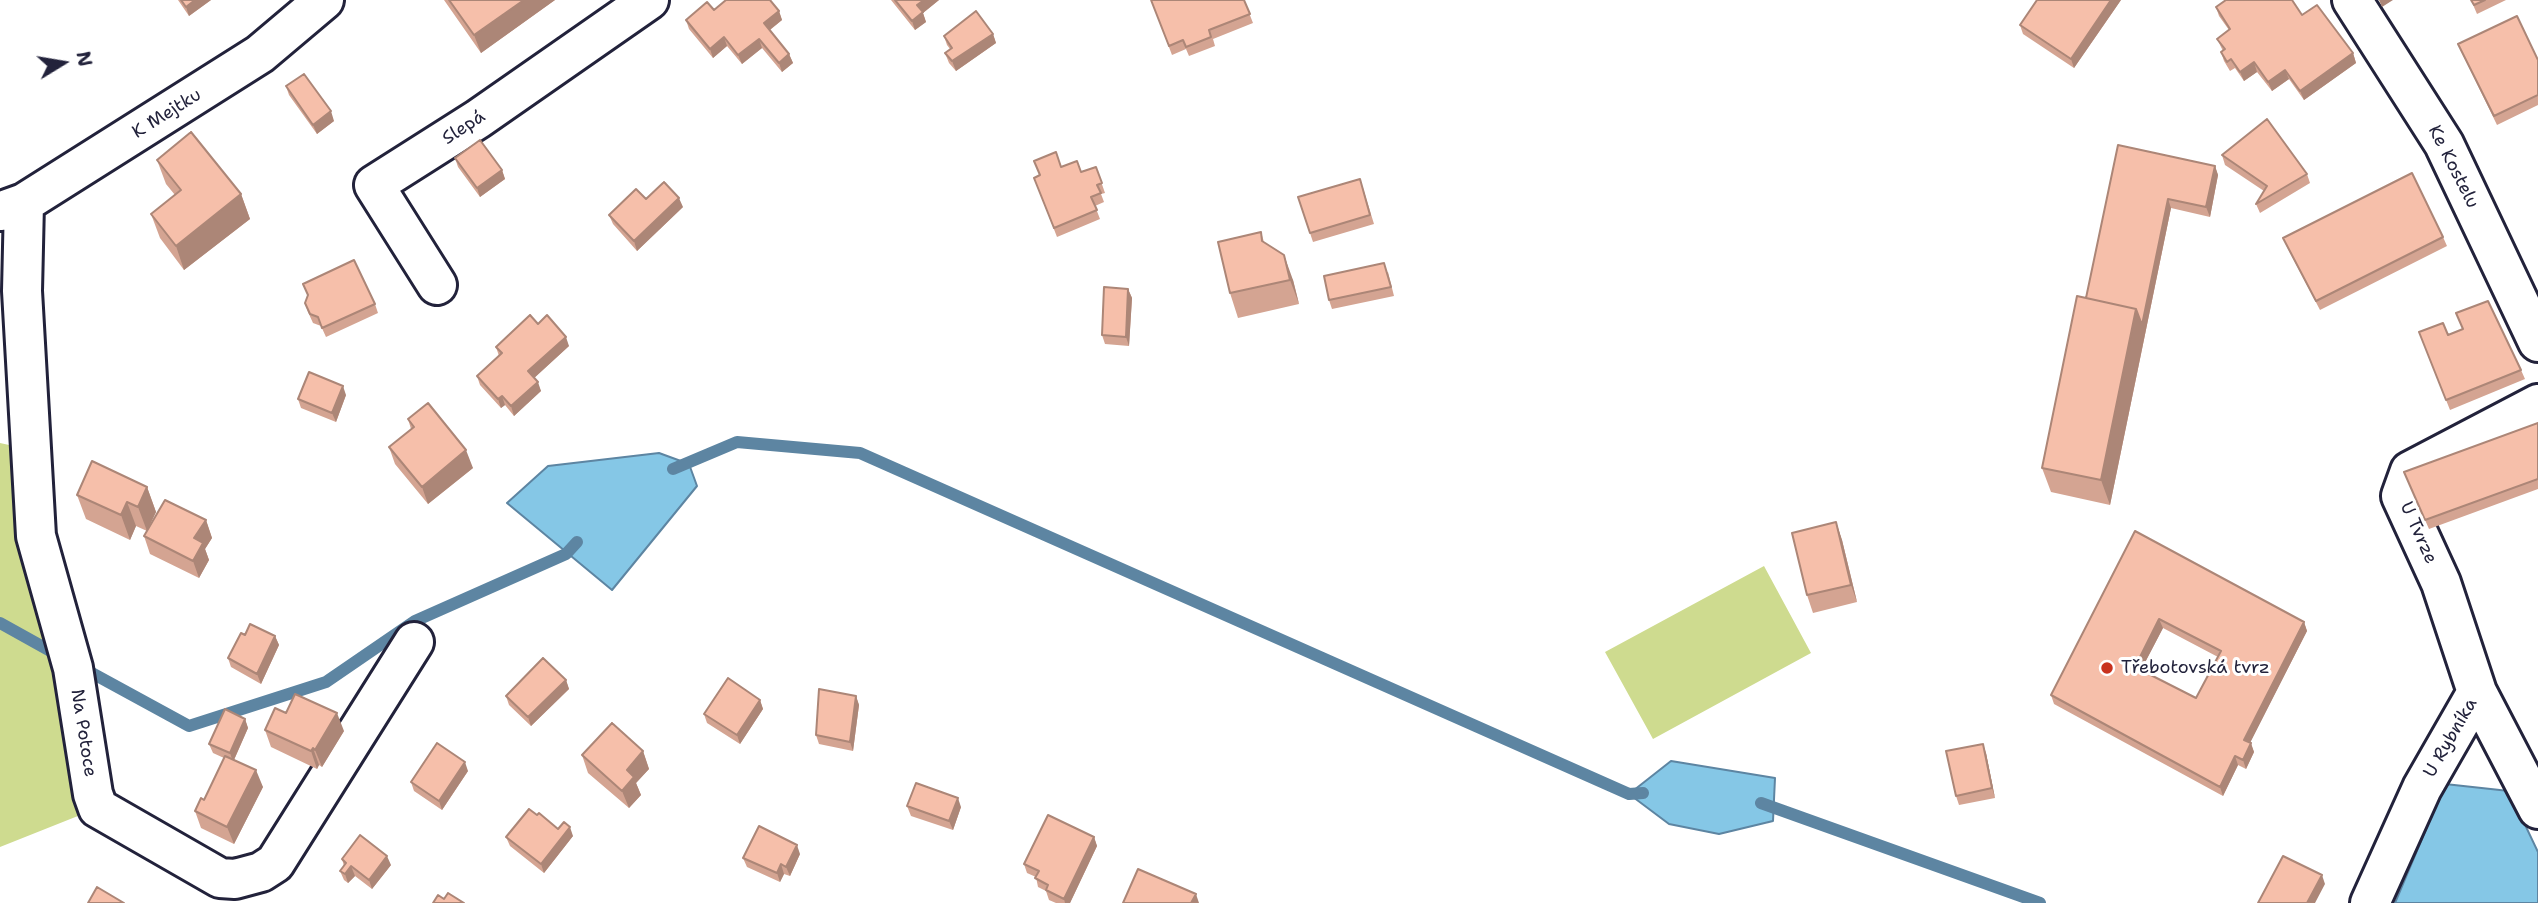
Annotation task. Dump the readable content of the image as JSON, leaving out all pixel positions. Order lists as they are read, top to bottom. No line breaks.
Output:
{"streets":{"street":["K Mejtku","Slepá","Ke Kostelu","U Tvrze","Na Potoce","U Rybníka"]},"crossings":[["K Mejtku","Na Potoce"],["U Tvrze","U Rybníka"]],"places":["Třebotovská tvrz"],"north":"right"}
